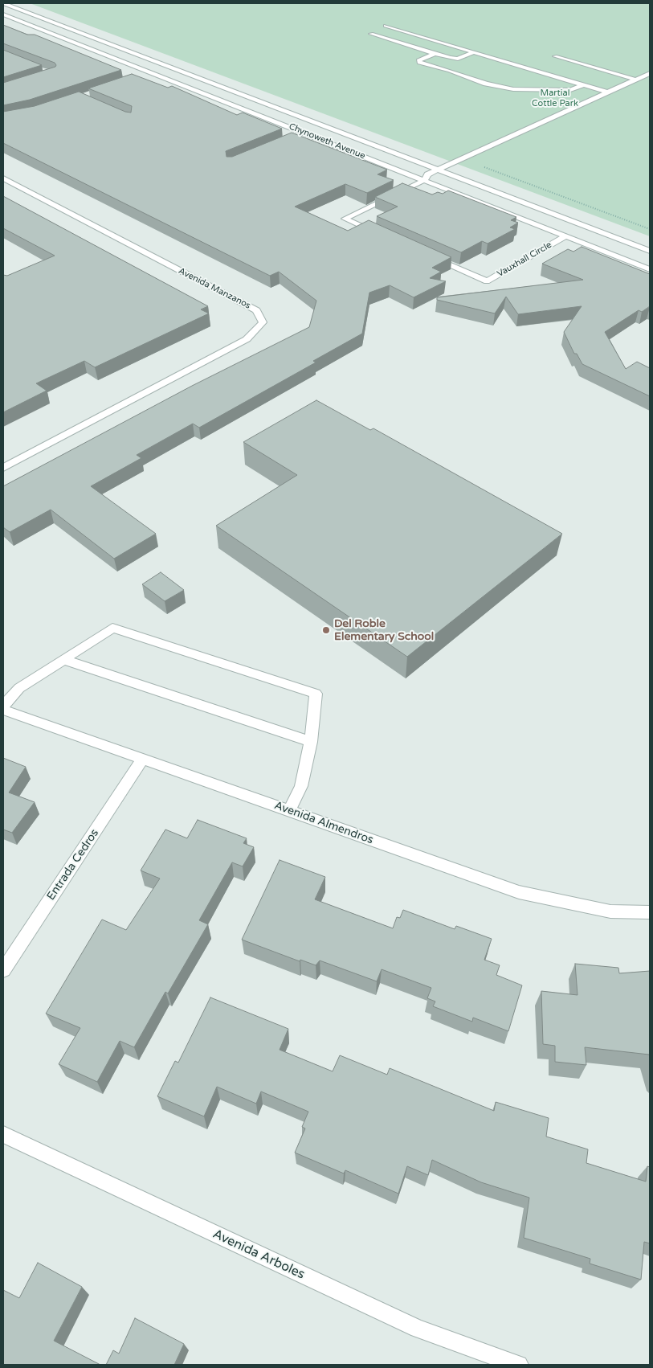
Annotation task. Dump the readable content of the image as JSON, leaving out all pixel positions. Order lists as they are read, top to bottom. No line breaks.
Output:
{"streets":{"street":["Chynoweth Avenue","Vauxhall Circle","Avenida Manzanos","Avenida Almendros","Entrada Cedros","Avenida Arboles"]},"crossings":[["Chynoweth Avenue","Vauxhall Circle"],["Avenida Almendros","Entrada Cedros"]],"parks":["Martial Cottle Park"],"places":["Del Roble Elementary School"]}
